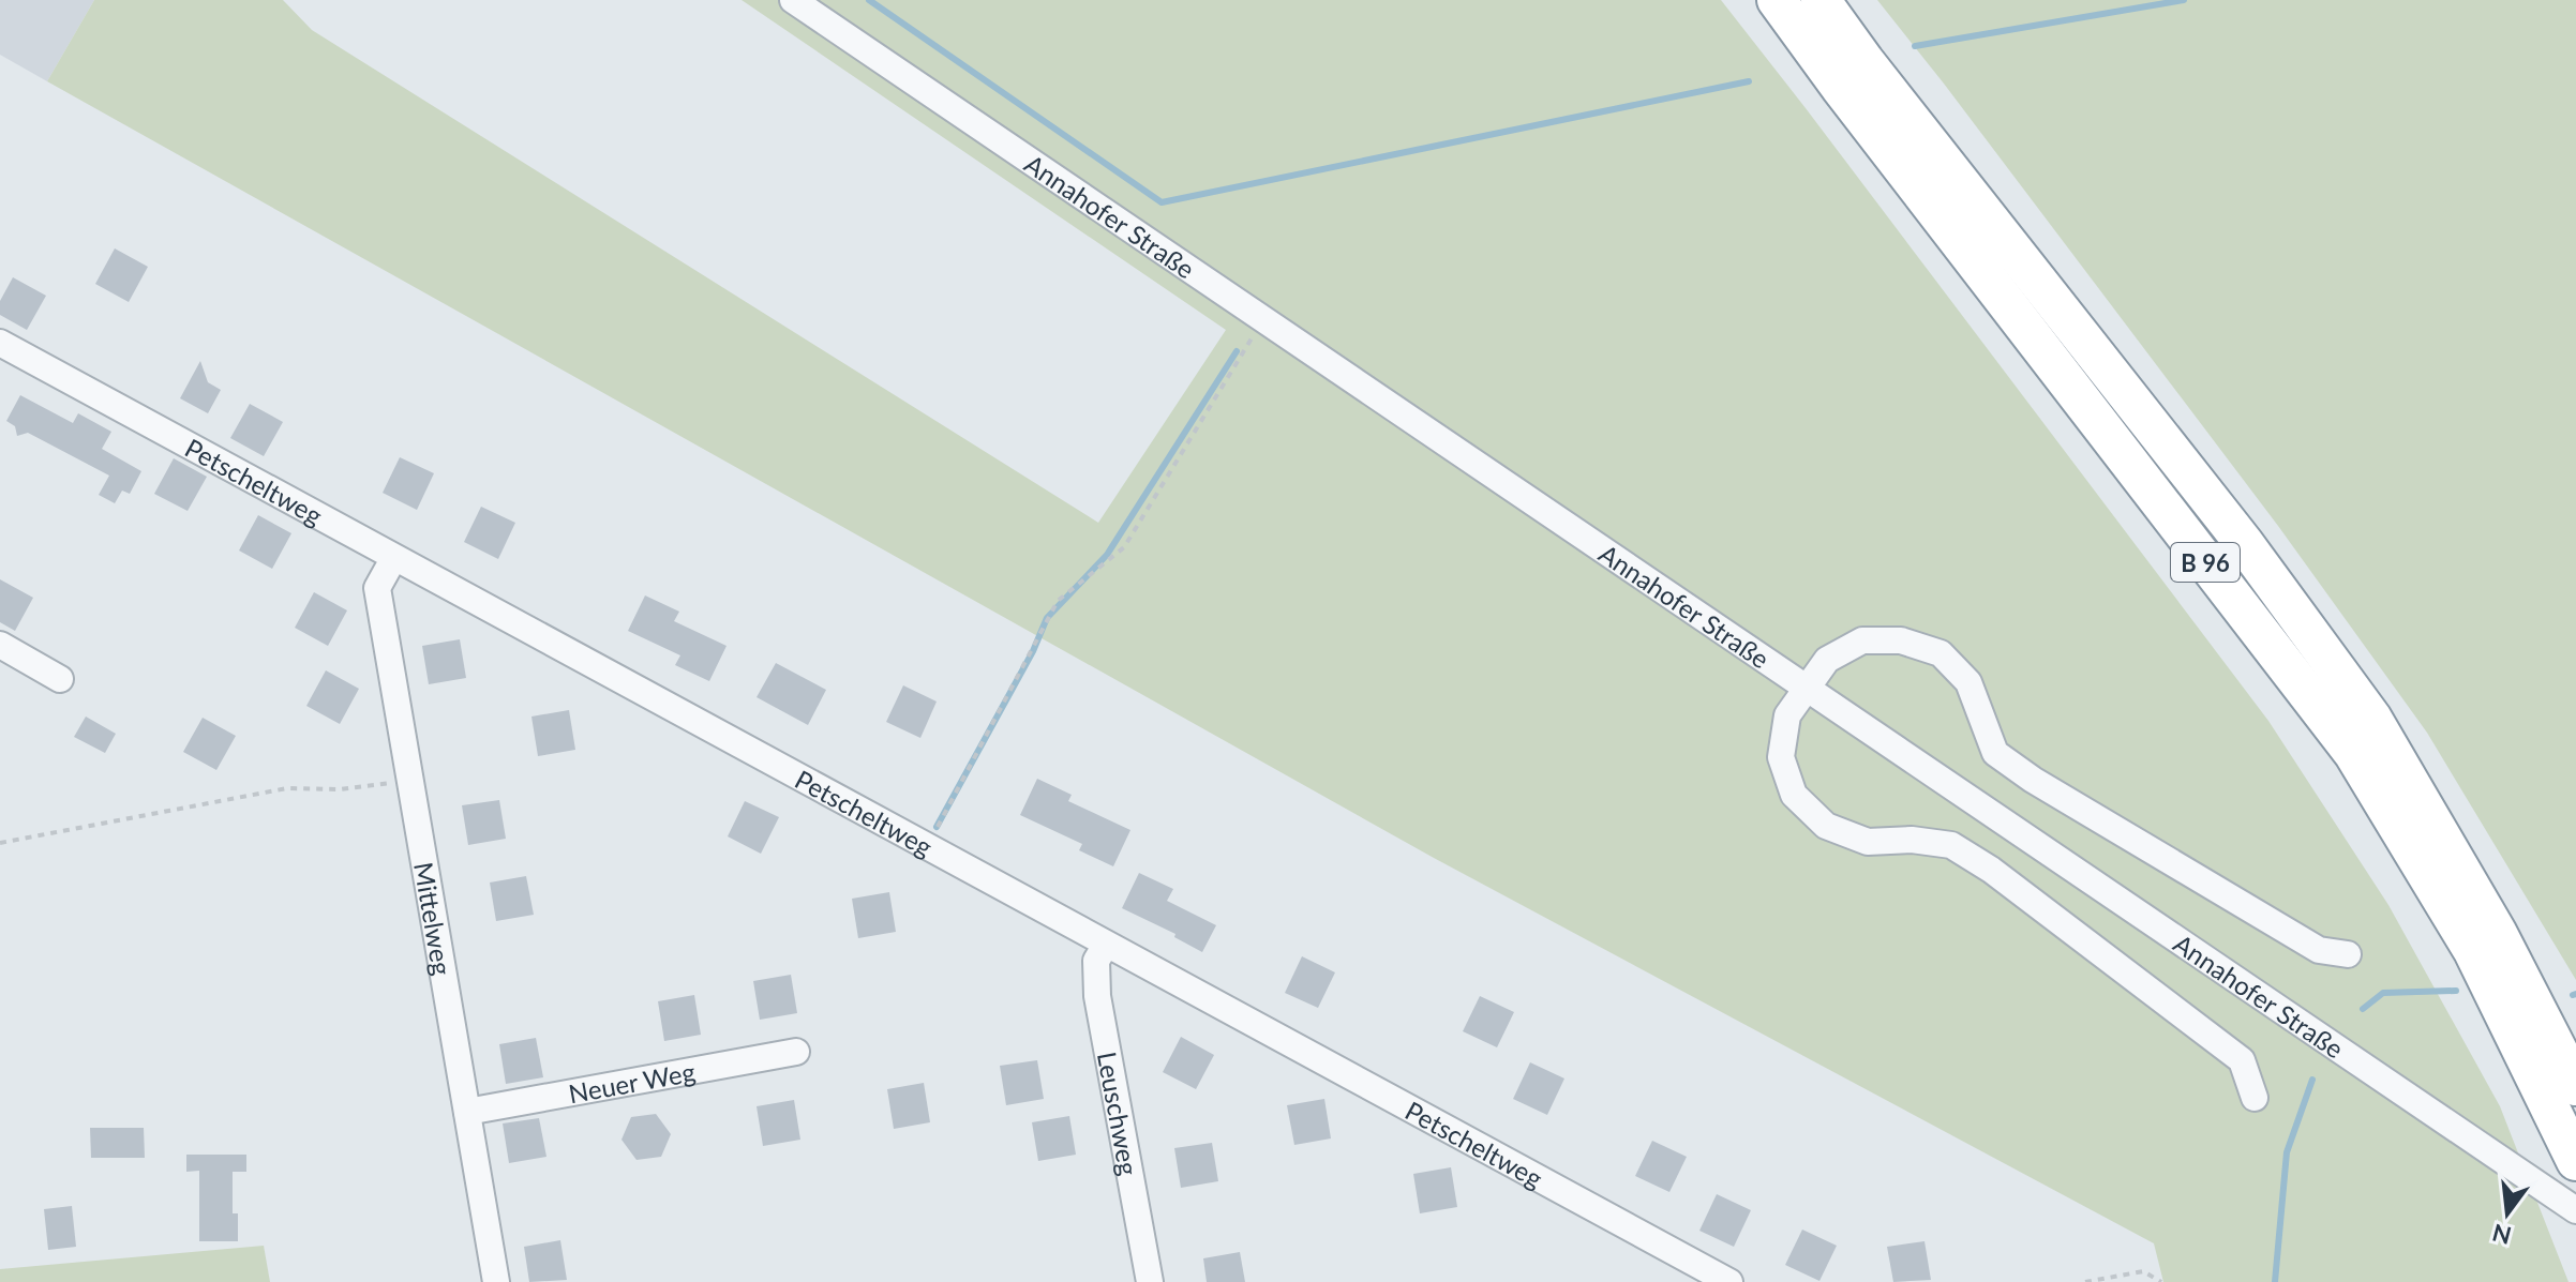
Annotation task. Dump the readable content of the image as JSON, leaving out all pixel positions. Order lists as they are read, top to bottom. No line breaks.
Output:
{"streets":{"highway":["B 96"],"street":["Annahofer Straße","Petscheltweg","Mittelweg","Neuer Weg","Leuschweg"]},"crossings":[["Petscheltweg","Mittelweg"],["Petscheltweg","Leuschweg"],["Mittelweg","Neuer Weg"]],"north":"bottom"}
